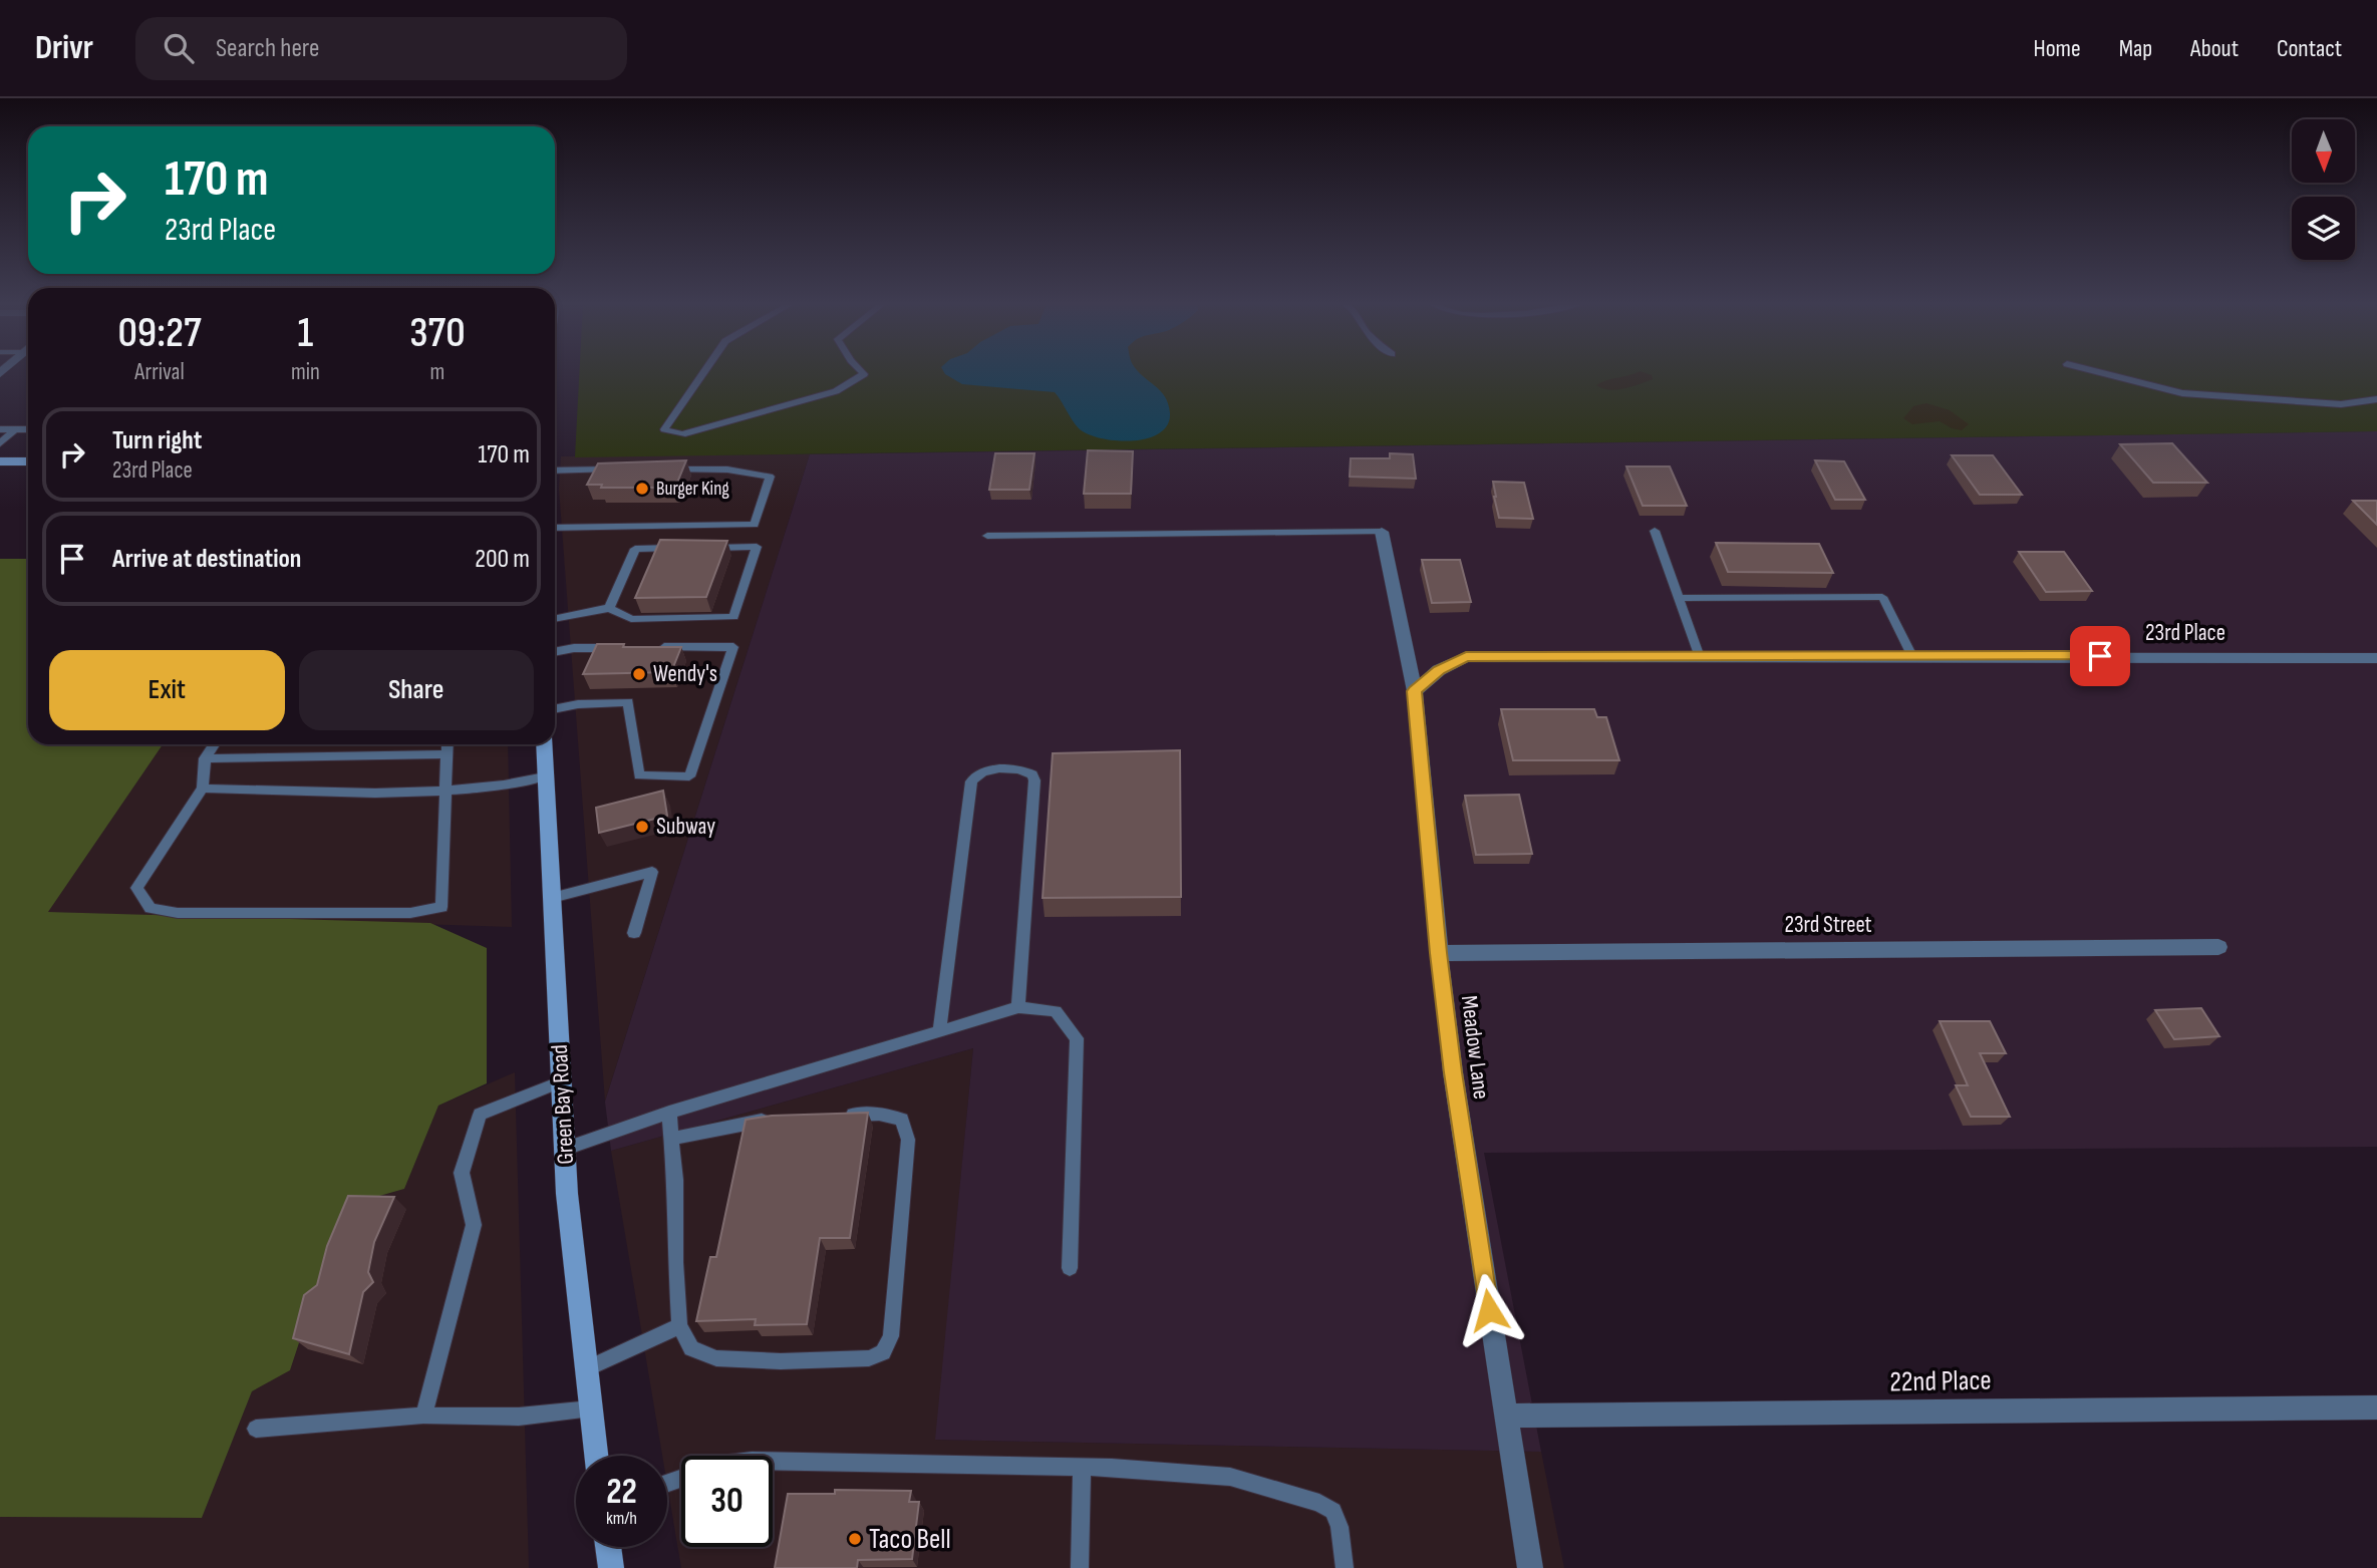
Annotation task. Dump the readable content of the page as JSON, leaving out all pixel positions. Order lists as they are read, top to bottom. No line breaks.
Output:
{"streets":{"main road":["Green Bay Road"],"street":["23rd Place","23rd Street","Meadow Lane","22nd Place"]},"crossings":[["23rd Place","Meadow Lane"],["23rd Street","Meadow Lane"],["Meadow Lane","22nd Place"]],"places":["Burger King","Wendy's","Subway","Taco Bell"],"north":"bottom","page":{"header":"Drivr","search":"Search here","nav":["Home","Map","About","Contact"],"turn":["170 m","23rd Place"],"eta":["09:27","Arrival","1","min","370","m"],"list":[{"name":"Turn right","note":"23rd Place","value":"170 m"},{"name":"Arrive at destination","value":"200 m"}],"buttons":["Exit","Share"],"speed":"22 km/h","limit":"30"}}
